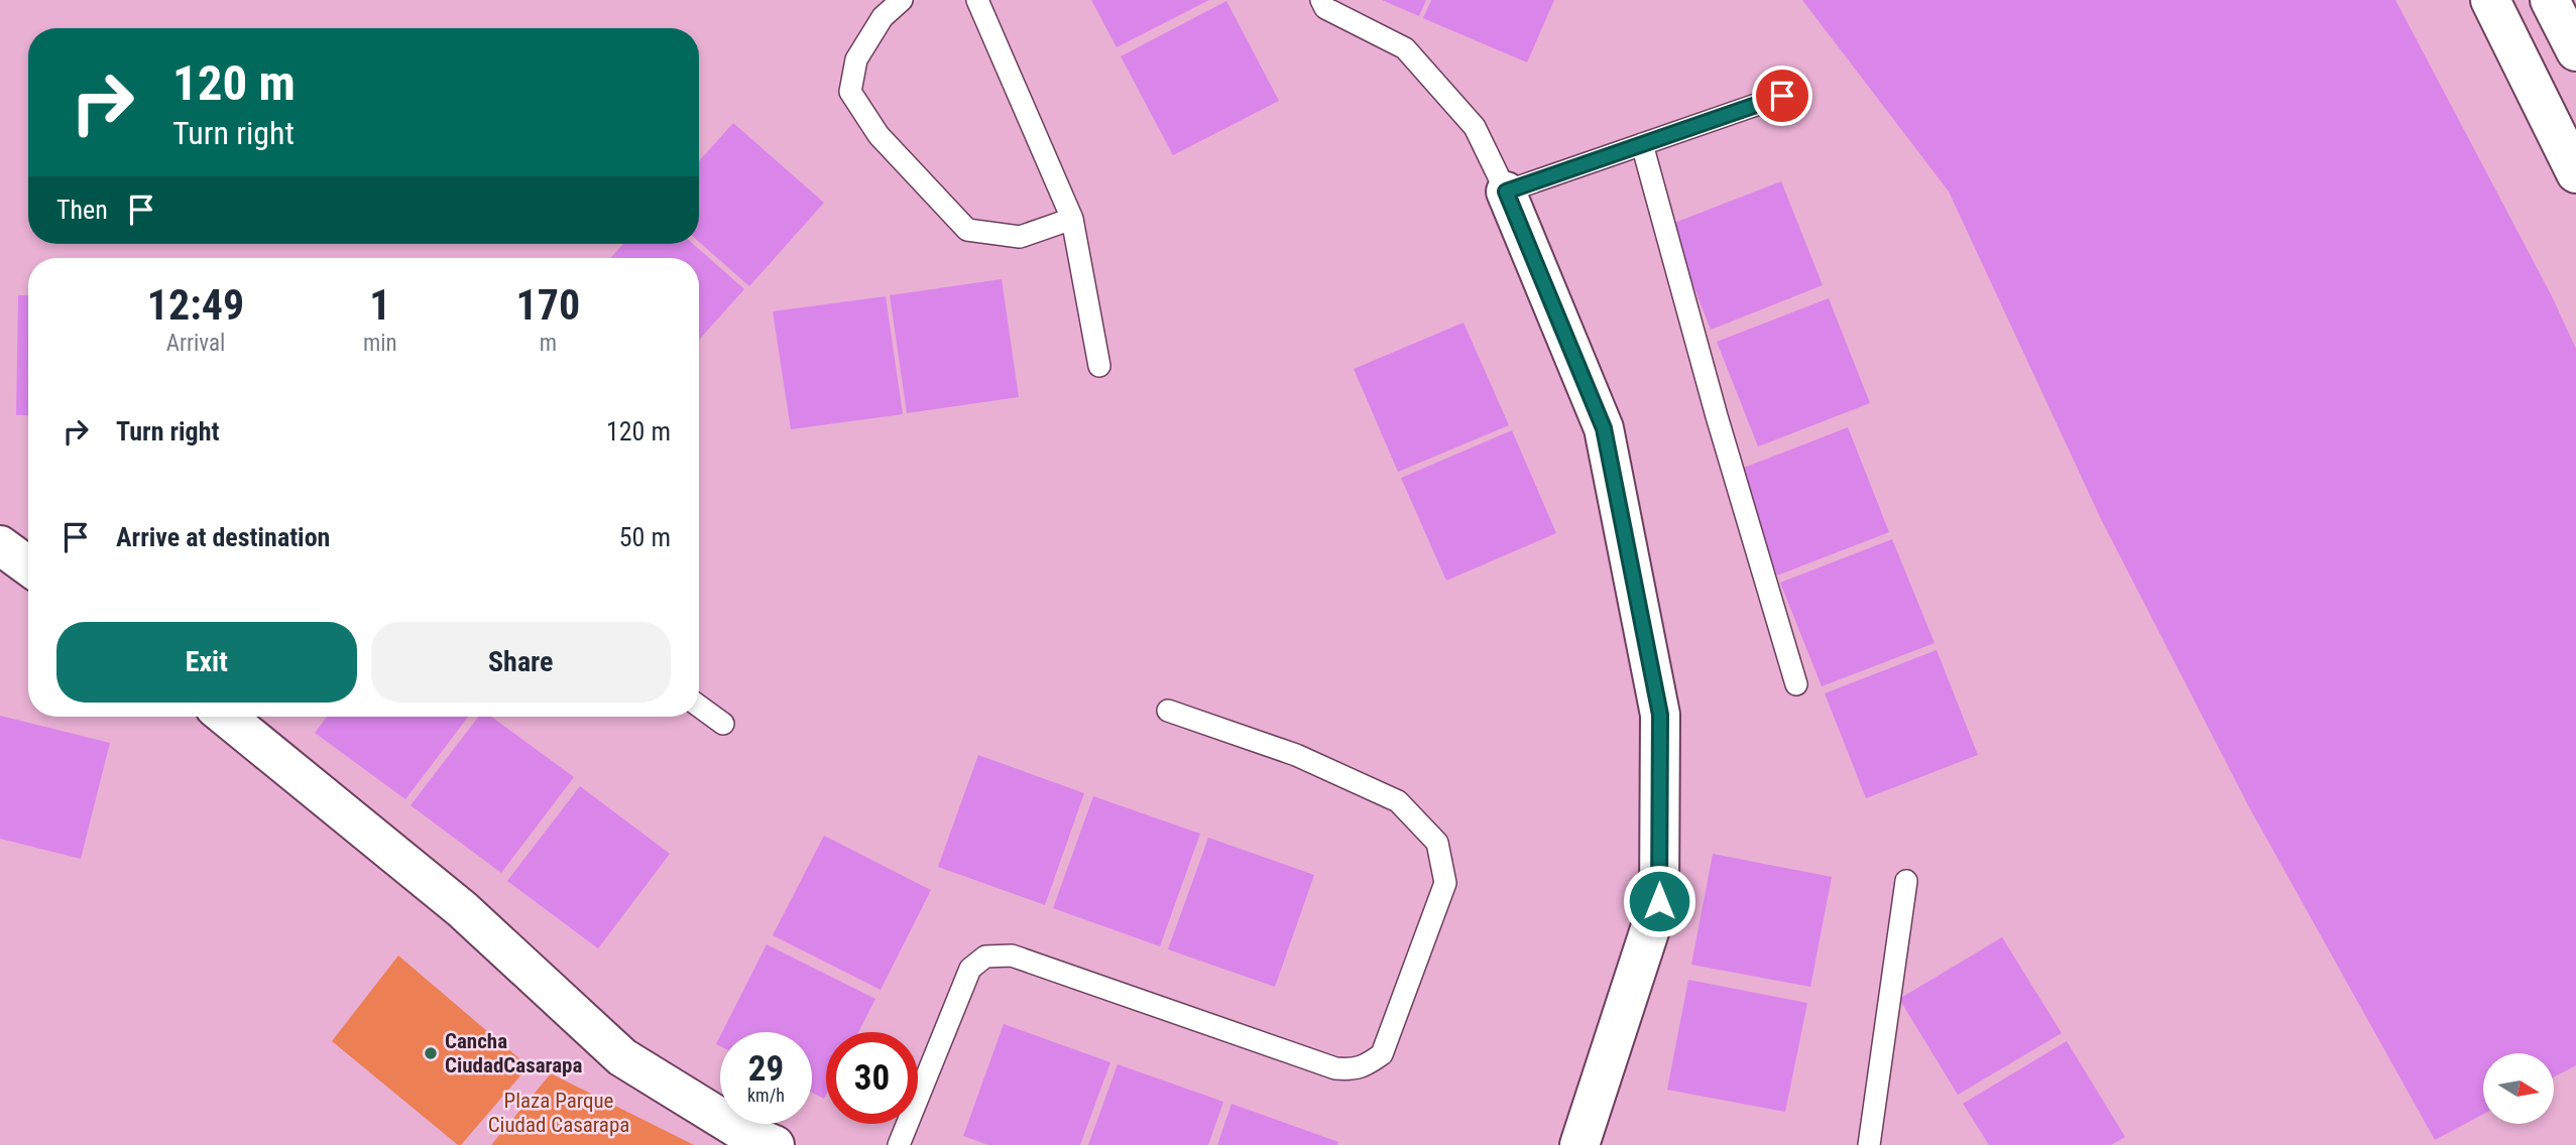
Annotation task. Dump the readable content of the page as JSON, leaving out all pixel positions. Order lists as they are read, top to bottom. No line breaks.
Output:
{"parks":["Plaza Parque Ciudad Casarapa"],"places":["Cancha CiudadCasarapa"],"north":"right","page":{"turn":["120 m","Turn right"],"then":"Then","eta":["12:49","Arrival","1","min","170","m"],"list":[{"name":"Turn right","value":"120 m"},{"name":"Arrive at destination","value":"50 m"}],"buttons":["Exit","Share"],"speed":"29 km/h","limit":"30"}}
